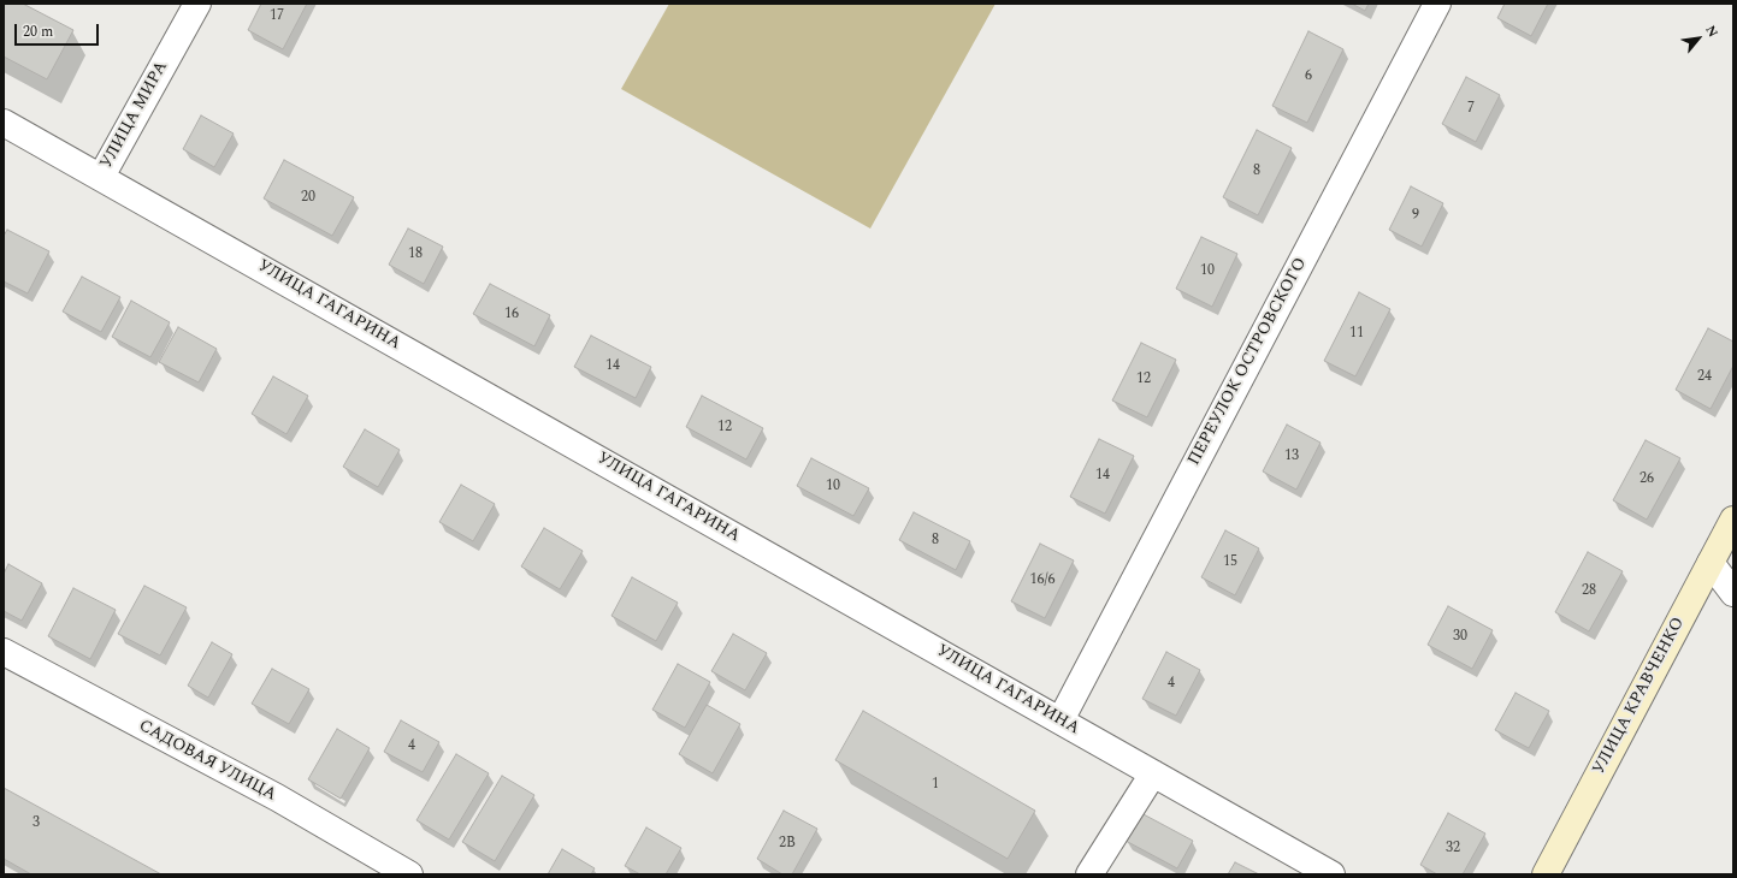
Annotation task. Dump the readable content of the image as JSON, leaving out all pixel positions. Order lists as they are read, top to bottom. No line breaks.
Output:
{"streets":{"street":["УЛИЦА МИРА","УЛИЦА ГАГАРИНА","ПЕРЕУЛОК ОСТРОВСКОГО","УЛИЦА КРАВЧЕНКО","САДОВАЯ УЛИЦА"]},"crossings":[["УЛИЦА МИРА","УЛИЦА ГАГАРИНА"],["УЛИЦА ГАГАРИНА","ПЕРЕУЛОК ОСТРОВСКОГО"]],"house_numbers":["17","6","7","8","20","9","18","10","16","11","14","24","12","12","13","14","26","10","8","15","16/6","28","30","4","4","1","3","2В","32"],"scale_bar":"20 m","north":"top right"}
